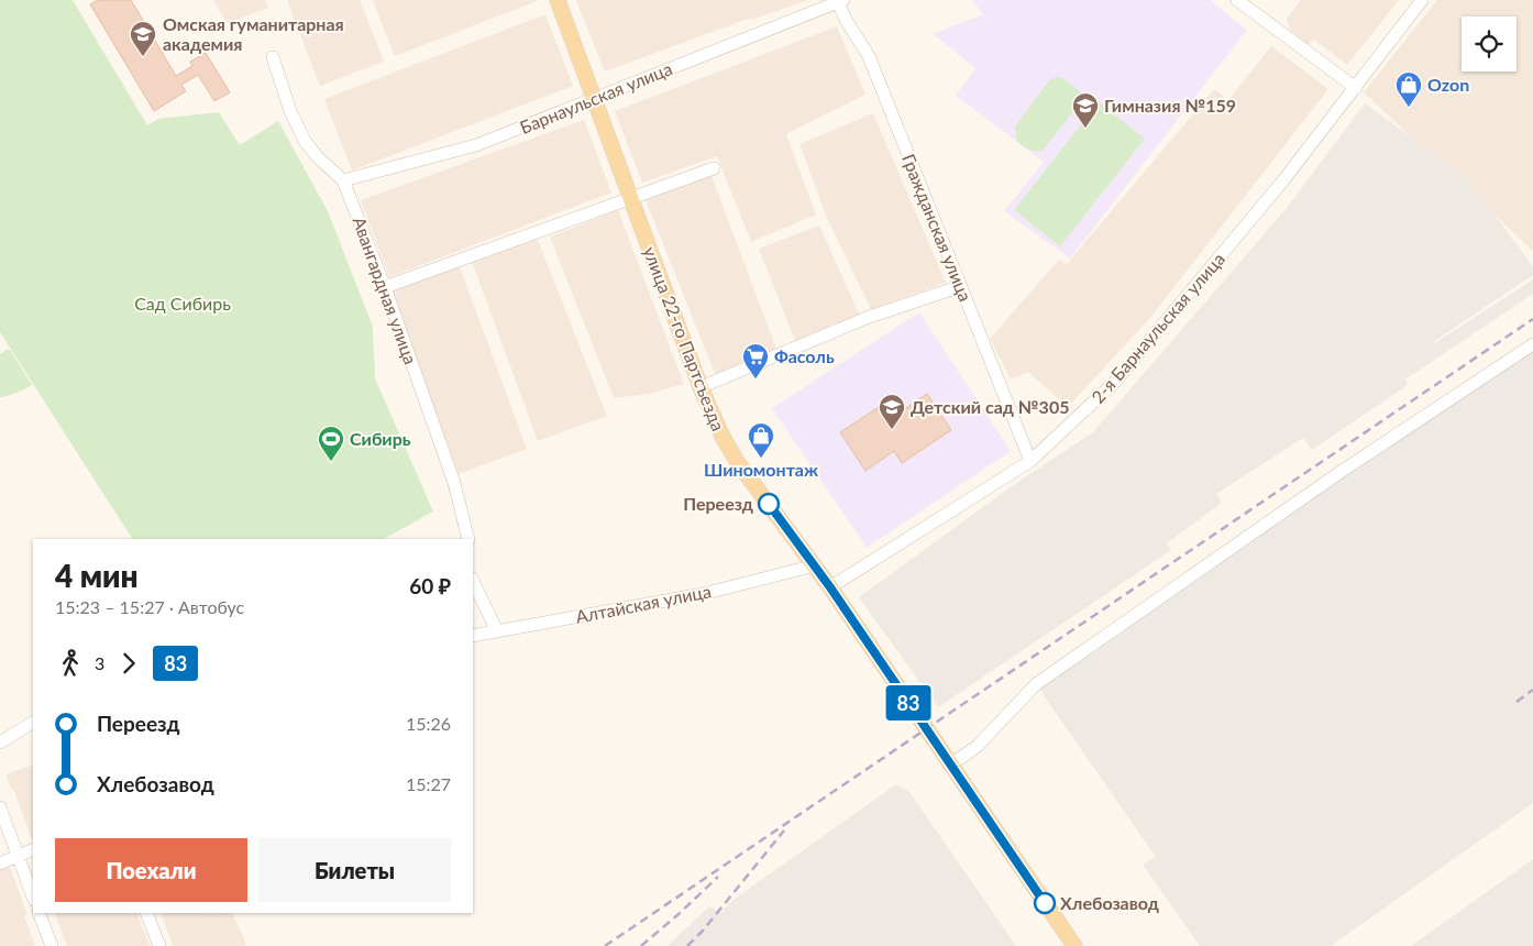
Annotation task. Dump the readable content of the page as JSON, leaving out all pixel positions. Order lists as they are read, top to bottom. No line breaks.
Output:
{"streets":{"main road":["улица 22-го Партсъезда"],"street":["Барнаульская улица","Гражданская улица","Авангардная улица","2-я Барнаульская улица","Алтайская улица"]},"crossings":[["Барнаульская улица","Гражданская улица"],["Барнаульская улица","Авангардная улица"],["Барнаульская улица","улица 22-го Партсъезда"],["Гражданская улица","2-я Барнаульская улица"],["2-я Барнаульская улица","улица 22-го Партсъезда"],["улица 22-го Партсъезда","Алтайская улица"]],"parks":["Сад Сибирь"],"places":{"school or university":["Омская гуманитарная академия","Гимназия №159","Детский сад №305"],"shop":["Ozon","Шиномонтаж"],"supermarket":["Фасоль"],"sports":["Сибирь"],"other":["Переезд","Хлебозавод"]},"lines":["bus line 83"],"page":{"on_map":"83","heading":["4 мин","15:23 – 15:27 · Автобус","60 ₽"],"legs":["3","83"],"list":[{"name":"Переезд","value":"15:26"},{"name":"Хлебозавод","value":"15:27"}],"buttons":["Поехали","Билеты"]}}
